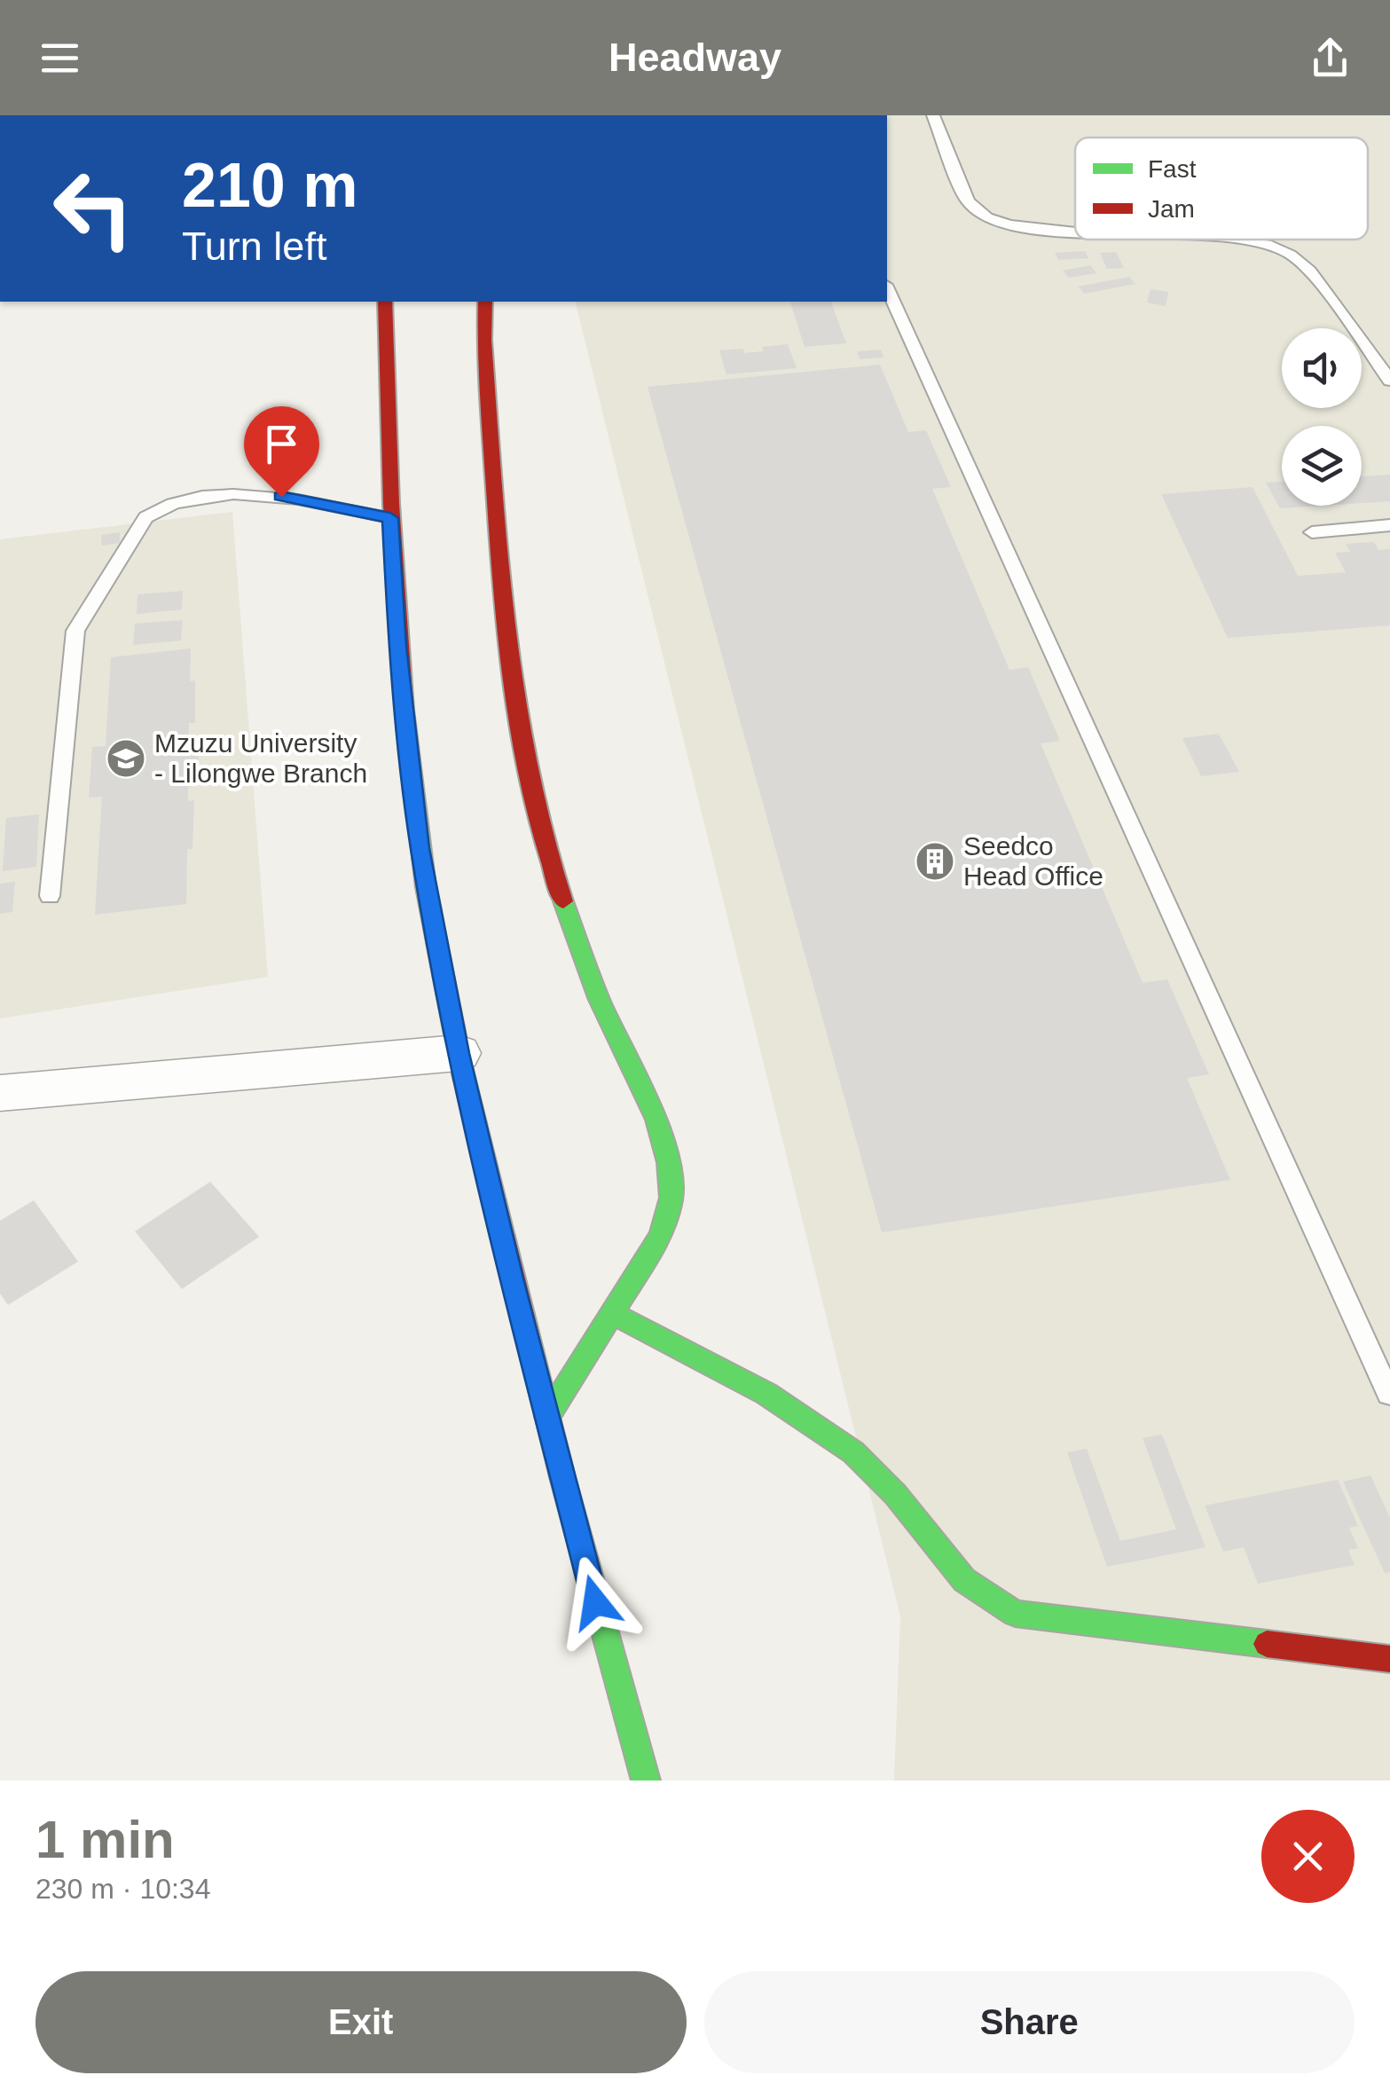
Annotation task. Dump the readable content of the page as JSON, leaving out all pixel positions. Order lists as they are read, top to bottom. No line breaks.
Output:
{"places":{"school or university":["Mzuzu University - Lilongwe Branch"],"building":["Seedco Head Office"]},"legend":["Fast","Jam"],"page":{"header":"Headway","turn":["210 m","Turn left"],"heading":["1 min","230 m · 10:34"],"buttons":["Exit","Share"]}}
